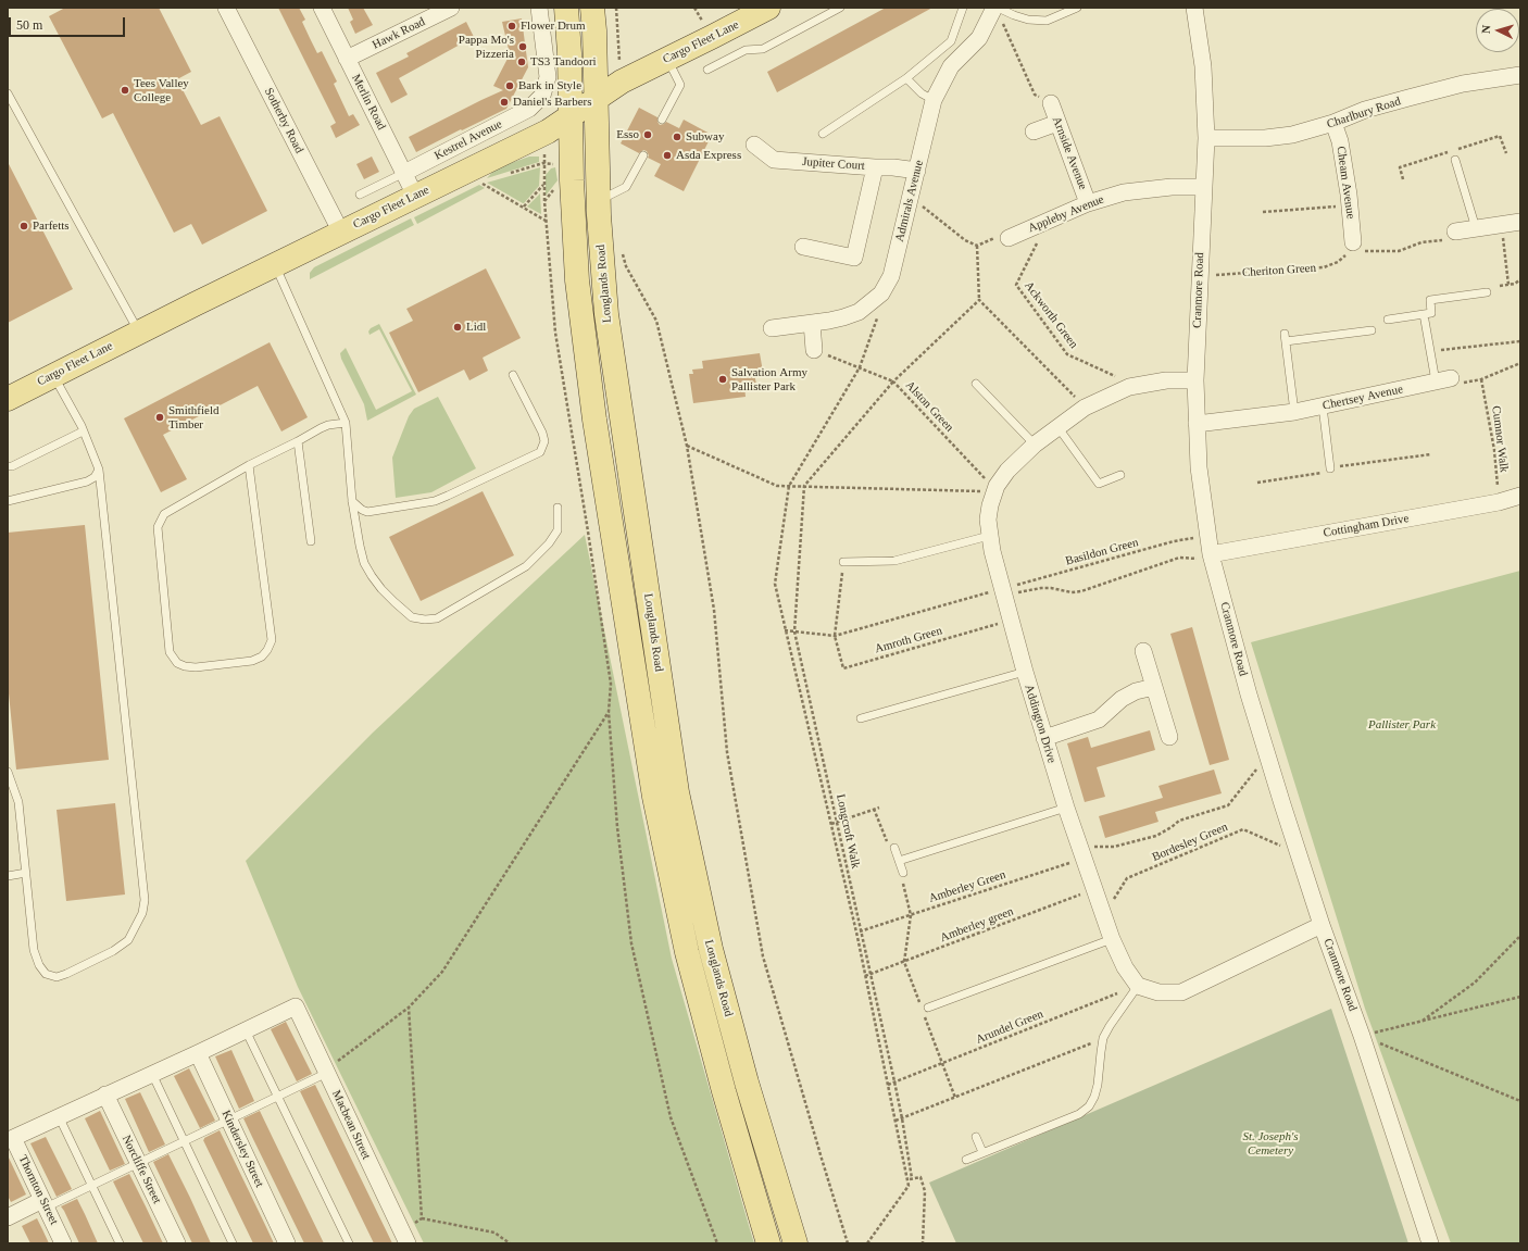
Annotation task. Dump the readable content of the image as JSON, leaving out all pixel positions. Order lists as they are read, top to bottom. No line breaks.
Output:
{"streets":{"main road":["Cargo Fleet Lane","Longlands Road"],"street":["Hawk Road","Merlin Road","Charlbury Road","Sotherby Road","Kestrel Avenue","Arnside Avenue","Jupiter Court","Cheam Avenue","Admirals Avenue","Appleby Avenue","Cranmore Road","Chertsey Avenue","Cottingham Drive","Addington Drive","Macbean Street","Kindersley Street","Norcliffe Street","Thornton Street"],"path":["Cheriton Green","Ackworth Green","Alston Green","Cumnor Walk","Basildon Green","Amroth Green","Longcroft Walk","Bordesley Green","Amberley Green","Amberley green","Arundel Green"]},"crossings":[["Hawk Road","Merlin Road"],["Cargo Fleet Lane","Merlin Road"],["Cargo Fleet Lane","Sotherby Road"],["Cargo Fleet Lane","Longlands Road"],["Merlin Road","Kestrel Avenue"],["Charlbury Road","Cheam Avenue"],["Charlbury Road","Cranmore Road"],["Arnside Avenue","Appleby Avenue"],["Jupiter Court","Admirals Avenue"],["Cheam Avenue","Cheriton Green"],["Appleby Avenue","Cranmore Road"],["Appleby Avenue","Ackworth Green"],["Cheriton Green","Cranmore Road"],["Cranmore Road","Chertsey Avenue"],["Cranmore Road","Cottingham Drive"],["Cranmore Road","Basildon Green"],["Cranmore Road","Addington Drive"],["Cranmore Road","Bordesley Green"],["Cranmore Road","Amberley Green"],["Ackworth Green","Addington Drive"],["Alston Green","Addington Drive"],["Cumnor Walk","Cottingham Drive"],["Basildon Green","Amroth Green"],["Basildon Green","Addington Drive"],["Amroth Green","Addington Drive"],["Amroth Green","Longcroft Walk"],["Addington Drive","Bordesley Green"],["Addington Drive","Amberley Green"],["Addington Drive","Amberley green"],["Addington Drive","Arundel Green"],["Longcroft Walk","Amberley Green"],["Longcroft Walk","Amberley green"],["Longcroft Walk","Arundel Green"]],"parks":["Pallister Park","St. Joseph's Cemetery"],"places":["Flower Drum","Pappa Mo's Pizzeria","TS3 Tandoori","Bark in Style","Tees Valley College","Daniel's Barbers","Esso","Subway","Asda Express","Parfetts","Lidl","Salvation Army Pallister Park","Smithfield Timber"],"scale_bar":"50 m","north":"left"}
